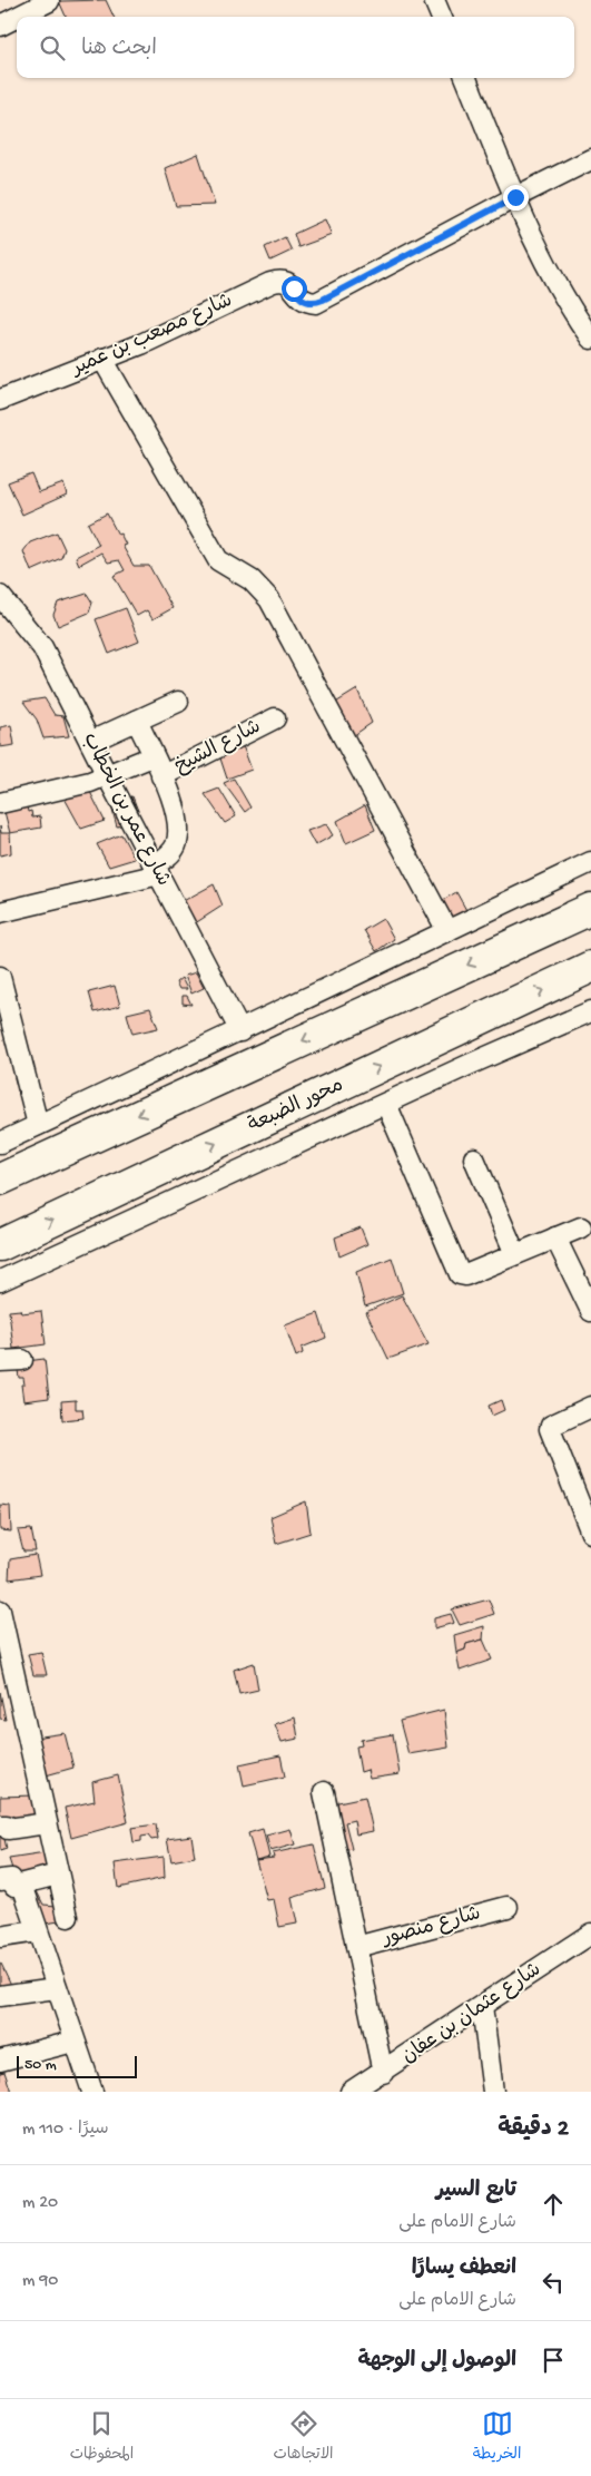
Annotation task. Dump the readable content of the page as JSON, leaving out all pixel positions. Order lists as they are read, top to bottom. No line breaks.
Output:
{"streets":{"highway":["محور الضبعة"],"street":["شارع مصعب بن عمير","شارع الشيخ","شارع عمر بن الخطاب","شارع منصور","شارع عثمان بن عفان"]},"scale_bar":"50 m","page":{"search":"ابحث هنا","scale":"50 m","heading":["2 دقيقة","سيرًا · 110 m"],"list":[["تابع السير","شارع الامام على","20 m"],["انعطف يسارًا","شارع الامام على","90 m"],"الوصول إلى الوجهة"],"nav":["الخريطة","الاتجاهات","المحفوظات"]}}
